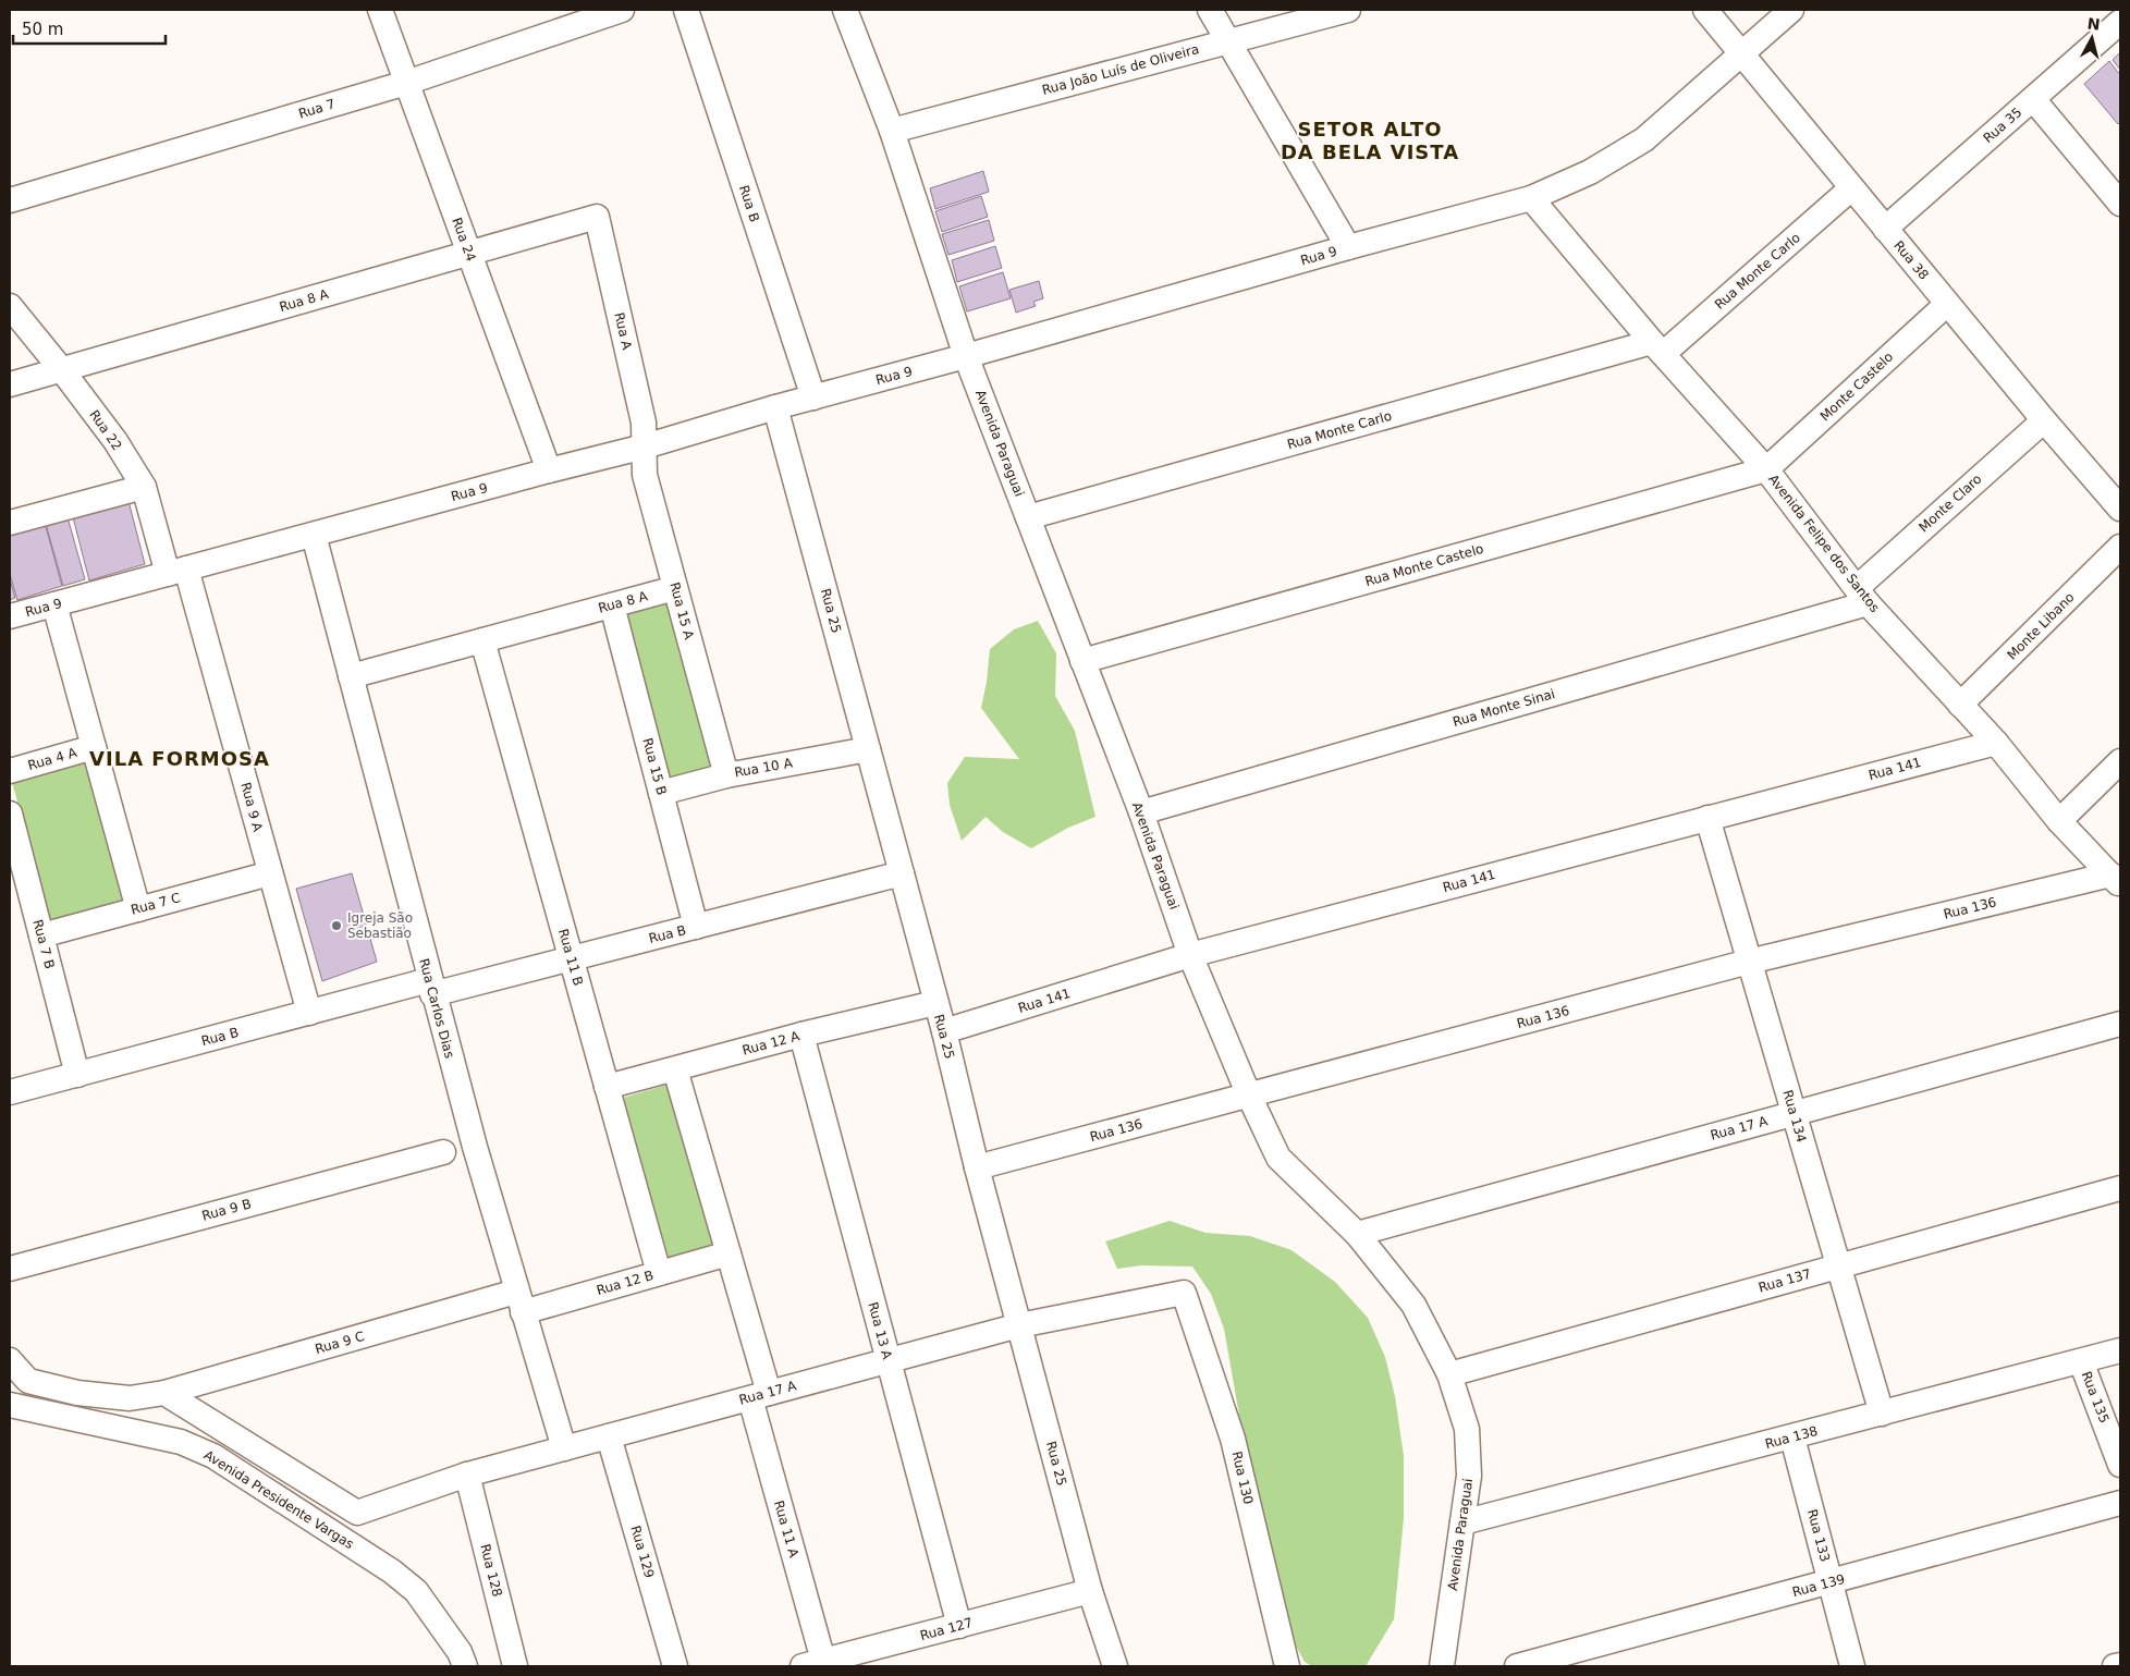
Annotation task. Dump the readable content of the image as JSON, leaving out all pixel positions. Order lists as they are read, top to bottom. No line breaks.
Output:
{"streets":{"street":["Rua João Luís de Oliveira","Rua 7","Rua 35","Rua B","Rua 24","Rua 9","Rua 38","Rua Monte Carlo","Rua 8 A","Rua A","Monte Castelo","Rua 22","Avenida Paraguai","Monte Claro","Avenida Felipe dos Santos","Rua Monte Castelo","Rua 15 A","Rua 25","Monte Libano","Rua Monte Sinai","Rua 4 A","Rua 15 B","Rua 10 A","Rua 141","Rua 9 A","Rua 7 C","Rua 136","Rua 7 B","Rua 11 B","Rua Carlos Dias","Rua 12 A","Rua 134","Rua 17 A","Rua 9 B","Rua 137","Rua 12 B","Rua 13 A","Rua 9 C","Rua 135","Rua 138","Rua 130","Avenida Presidente Vargas","Rua 11 A","Rua 133","Rua 129","Rua 128","Rua 139","Rua 127"]},"crossings":[["Rua João Luís de Oliveira","Avenida Paraguai"],["Rua 7","Rua 24"],["Rua 35","Rua 38"],["Rua B","Rua 9"],["Rua B","Rua 25"],["Rua B","Rua 15 B"],["Rua B","Rua 9 A"],["Rua B","Rua 7 B"],["Rua B","Rua 11 B"],["Rua B","Rua Carlos Dias"],["Rua 24","Rua 9"],["Rua 24","Rua 8 A"],["Rua 9","Rua 38"],["Rua 9","Rua A"],["Rua 9","Rua 22"],["Rua 9","Avenida Paraguai"],["Rua 9","Avenida Felipe dos Santos"],["Rua 9","Rua 15 A"],["Rua 9","Rua 25"],["Rua 9","Rua 9 A"],["Rua 9","Rua Carlos Dias"],["Rua 38","Rua Monte Carlo"],["Rua 38","Monte Castelo"],["Rua 38","Monte Claro"],["Rua Monte Carlo","Avenida Paraguai"],["Rua Monte Carlo","Avenida Felipe dos Santos"],["Rua 8 A","Rua A"],["Rua 8 A","Rua 22"],["Rua 8 A","Rua 15 A"],["Rua 8 A","Rua 15 B"],["Rua 8 A","Rua 11 B"],["Rua 8 A","Rua Carlos Dias"],["Rua A","Rua 15 A"],["Monte Castelo","Avenida Felipe dos Santos"],["Monte Castelo","Rua Monte Castelo"],["Rua 22","Rua 9 A"],["Avenida Paraguai","Rua Monte Castelo"],["Avenida Paraguai","Rua Monte Sinai"],["Avenida Paraguai","Rua 141"],["Avenida Paraguai","Rua 136"],["Avenida Paraguai","Rua 17 A"],["Avenida Paraguai","Rua 137"],["Avenida Paraguai","Rua 138"],["Monte Claro","Avenida Felipe dos Santos"],["Monte Claro","Rua Monte Sinai"],["Avenida Felipe dos Santos","Rua Monte Castelo"],["Avenida Felipe dos Santos","Monte Libano"],["Avenida Felipe dos Santos","Rua Monte Sinai"],["Avenida Felipe dos Santos","Rua 141"],["Avenida Felipe dos Santos","Rua 136"],["Rua 15 A","Rua 10 A"],["Rua 25","Rua 10 A"],["Rua 25","Rua 141"],["Rua 25","Rua 136"],["Rua 25","Rua 12 A"],["Rua 25","Rua 17 A"],["Rua 25","Rua 127"],["Rua 15 B","Rua 10 A"],["Rua 141","Rua 134"],["Rua 9 A","Rua 7 C"],["Rua 7 C","Rua 7 B"],["Rua 136","Rua 134"],["Rua 11 B","Rua 12 A"],["Rua 11 B","Rua 12 B"],["Rua Carlos Dias","Rua 17 A"],["Rua Carlos Dias","Rua 12 B"],["Rua Carlos Dias","Rua 9 C"],["Rua 12 A","Rua 13 A"],["Rua 134","Rua 17 A"],["Rua 134","Rua 137"],["Rua 134","Rua 138"],["Rua 17 A","Rua 13 A"],["Rua 17 A","Rua 9 C"],["Rua 17 A","Rua 130"],["Rua 17 A","Rua 11 A"],["Rua 17 A","Rua 129"],["Rua 17 A","Rua 128"],["Rua 12 B","Rua 9 C"],["Rua 13 A","Rua 127"],["Rua 135","Rua 138"],["Rua 138","Rua 133"],["Rua 11 A","Rua 127"],["Rua 133","Rua 139"]],"districts":["SETOR ALTO DA BELA VISTA","VILA FORMOSA"],"places":["Igreja São Sebastião"],"scale_bar":"50 m","north":"top"}
